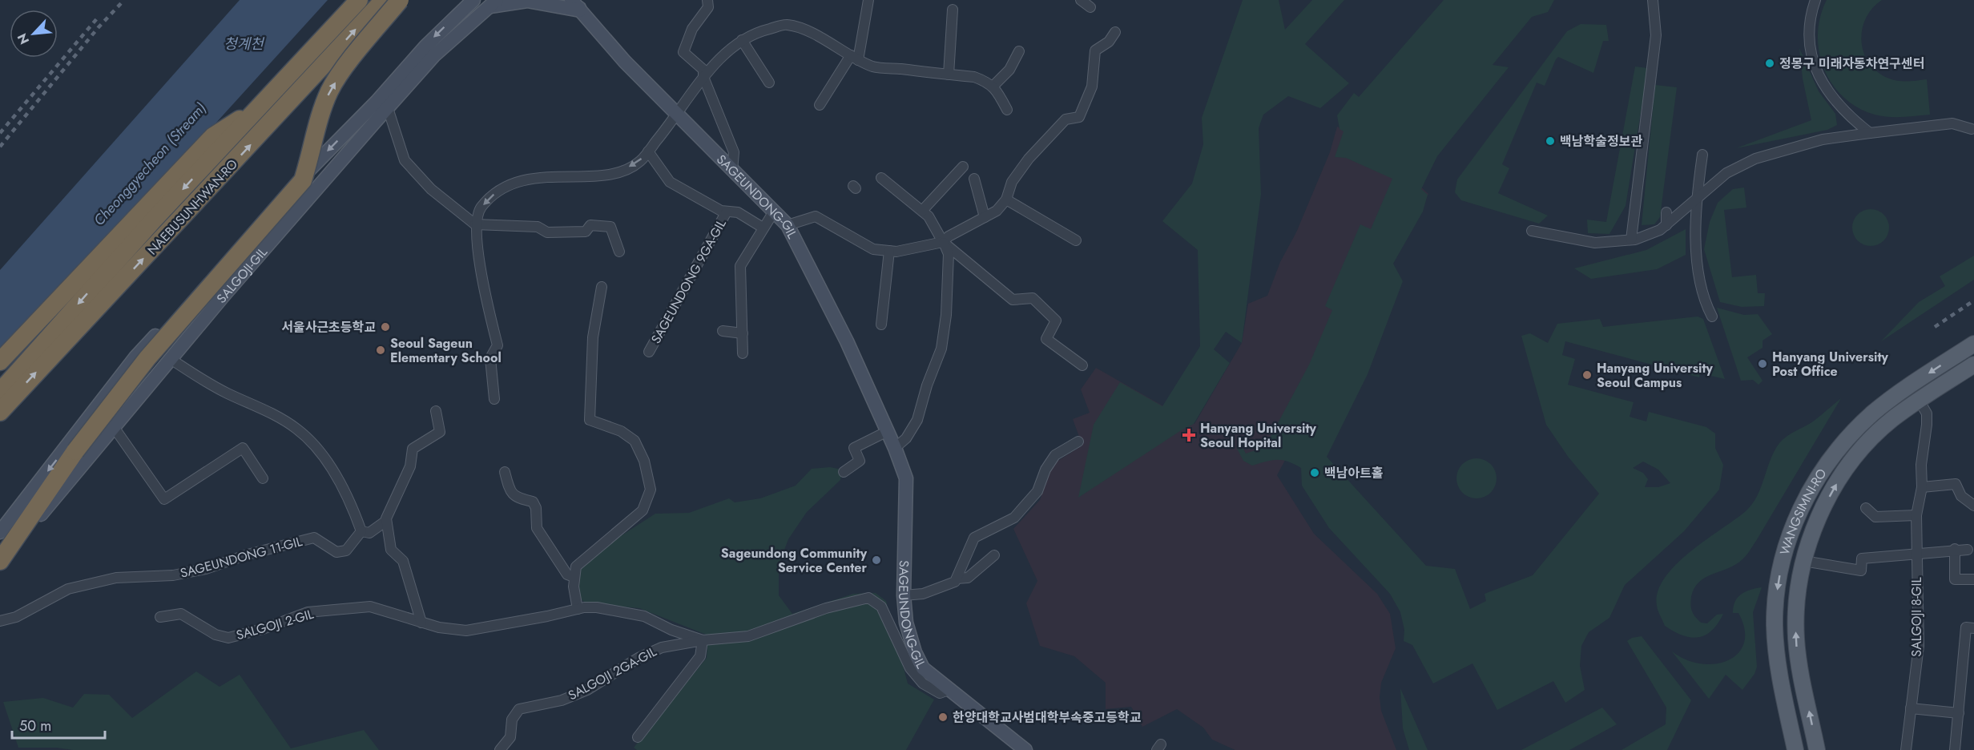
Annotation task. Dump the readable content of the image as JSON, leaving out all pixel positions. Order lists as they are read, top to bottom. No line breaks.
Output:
{"streets":{"highway":["NAEBUSUNHWAN-RO"],"main road":["SAGEUNDONG-GIL","SALGOJI-GIL","WANGSIMNI-RO"],"street":["SAGEUNDONG 9GA-GIL","SAGEUNDONG 11-GIL","SALGOJI 8-GIL","SALGOJI 2-GIL","SALGOJI 2GA-GIL"]},"crossings":[["SAGEUNDONG-GIL","SALGOJI 2GA-GIL"],["WANGSIMNI-RO","SALGOJI 8-GIL"],["SALGOJI 2-GIL","SALGOJI 2GA-GIL"]],"water":["청계천","Cheonggyecheon (Stream)"],"places":{"other":["정몽구 미래자동차연구센터","백남학술정보관","서울사근초등학교","Seoul Sageun Elementary School","Hanyang University Post Office","Hanyang University Seoul Campus","백남아트홀","Sageundong Community Service Center","한양대학교사범대학부속중고등학교"],"health":["Hanyang University Seoul Hopital"]},"scale_bar":"50 m","north":"bottom left"}
